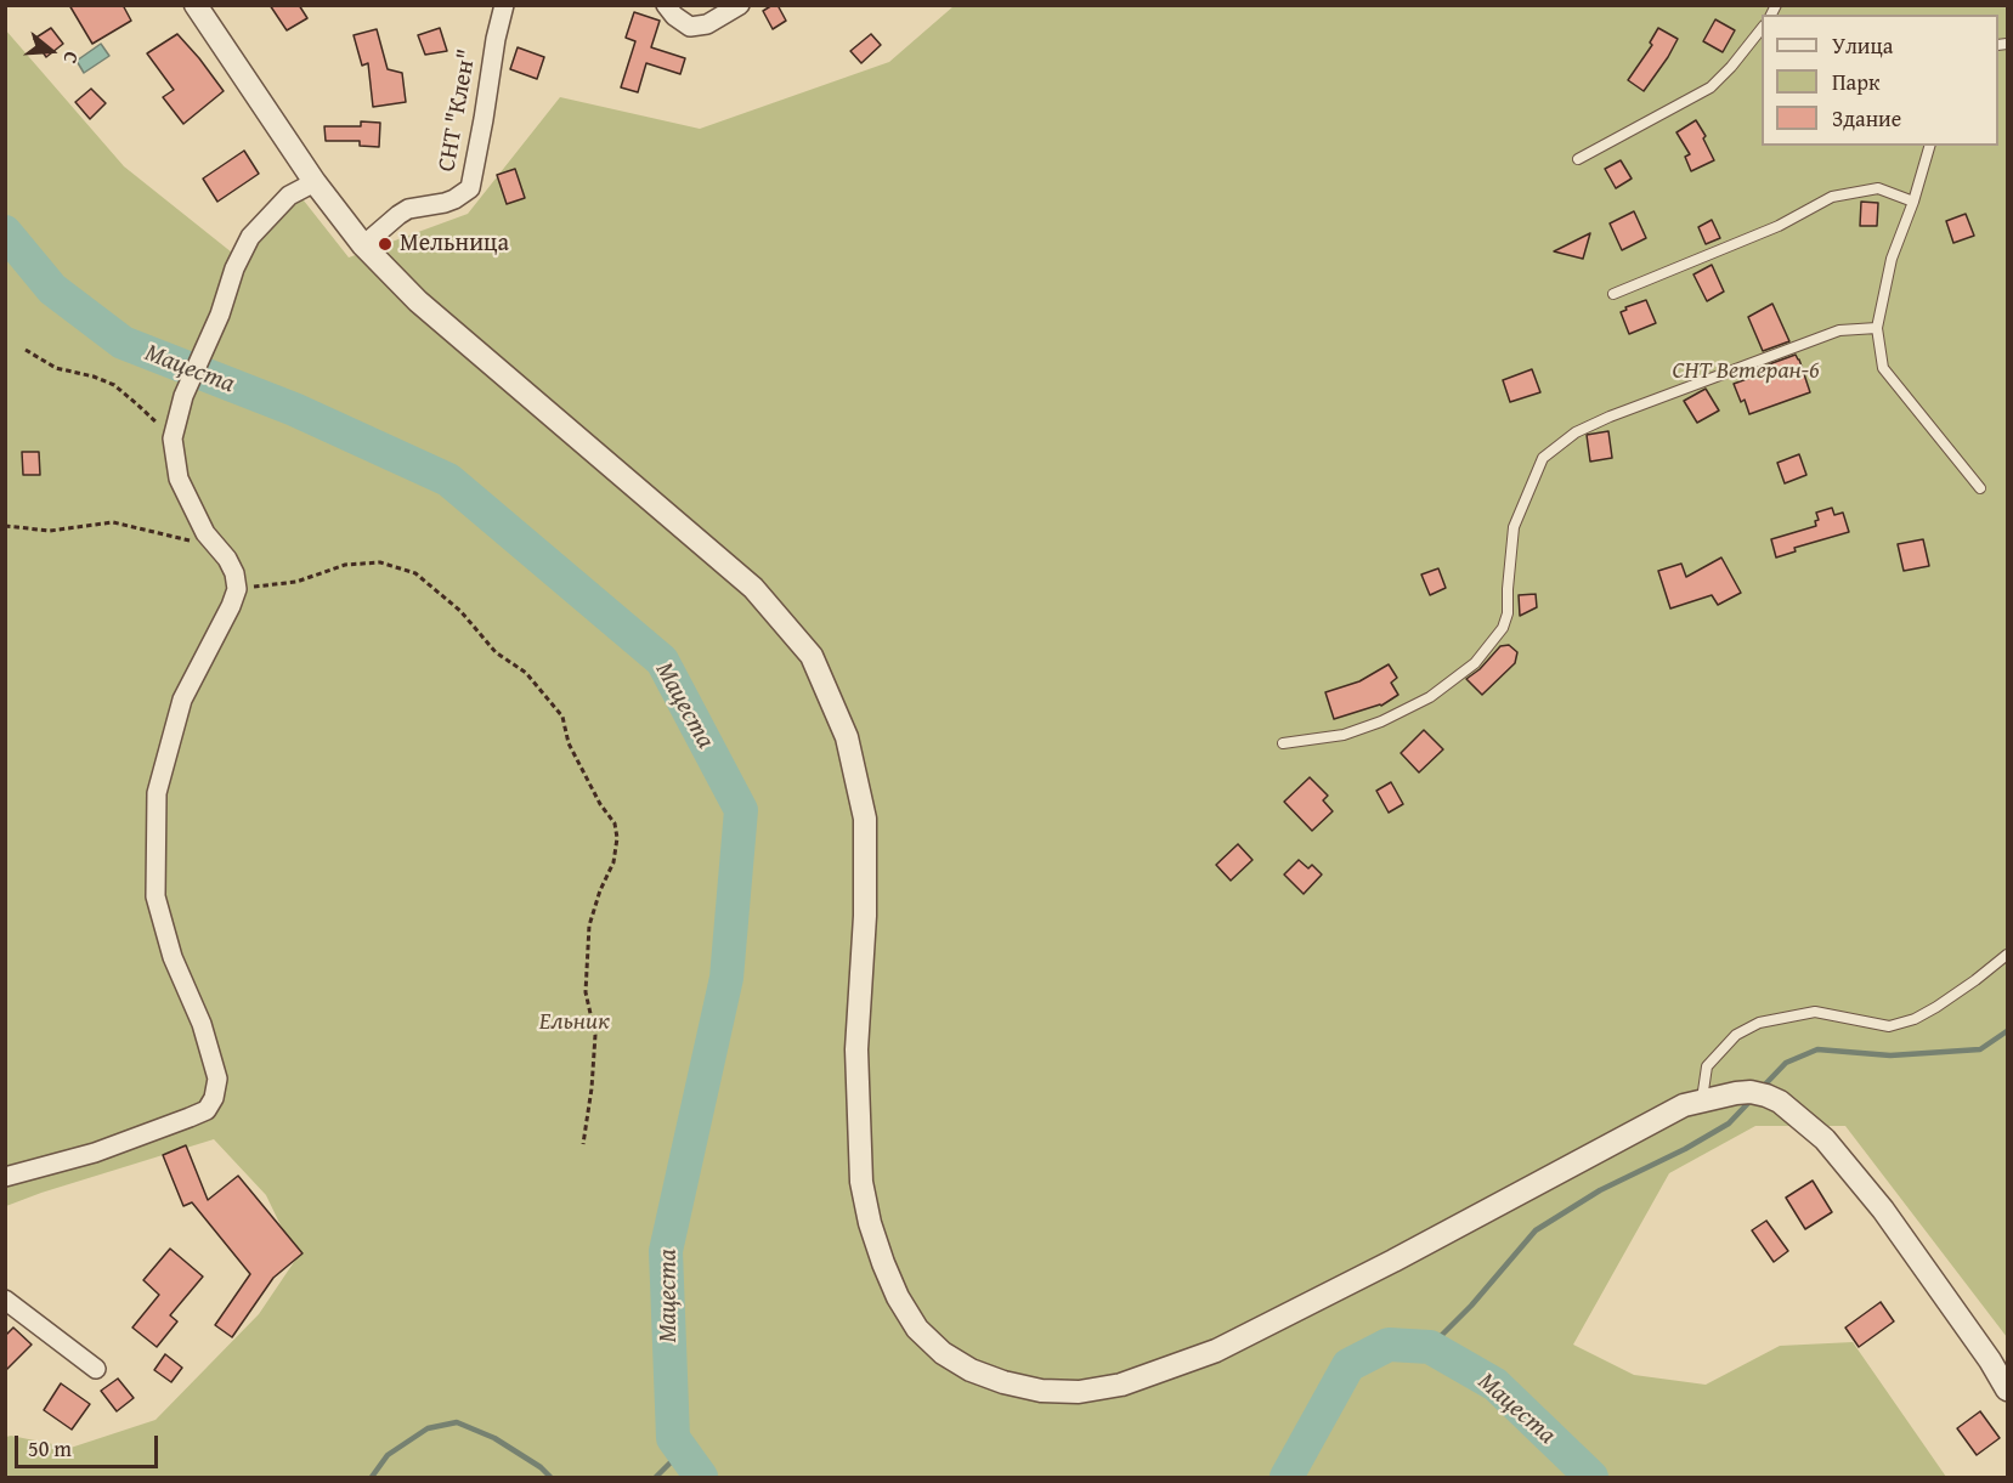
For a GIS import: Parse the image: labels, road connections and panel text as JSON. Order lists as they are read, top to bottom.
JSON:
{
  "streets": {
    "street": ["СНТ \"Клен\""]
  },
  "water": ["Мацеста"],
  "parks": ["СНТ Ветеран-6", "Ельник"],
  "places": ["Мельница"],
  "legend": ["Улица", "Парк", "Здание"],
  "scale_bar": "50 m",
  "north": "right"
}
